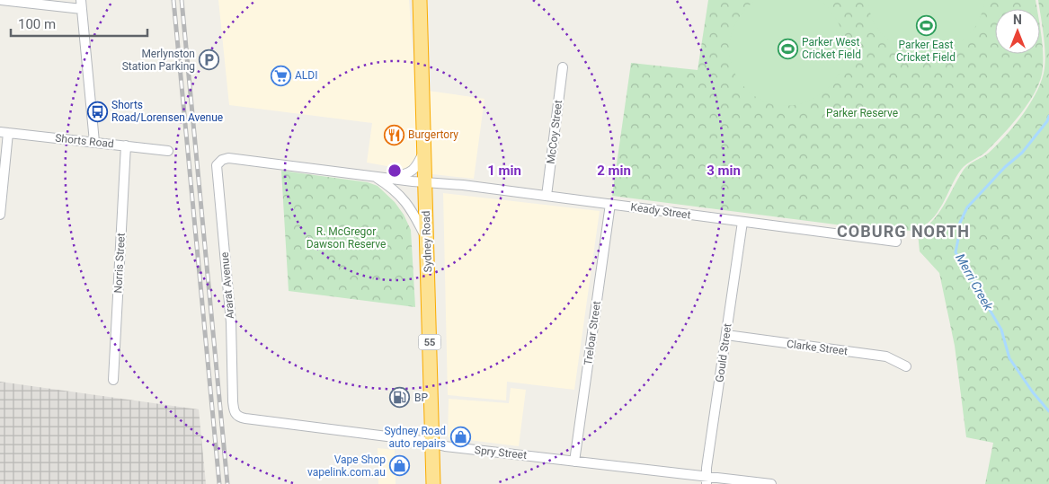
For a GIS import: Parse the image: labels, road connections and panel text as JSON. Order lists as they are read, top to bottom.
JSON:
{
  "streets": {
    "highway": ["Sydney Road", "55"],
    "street": [
      "McCoy Street",
      "Shorts Road",
      "Keady Street",
      "Norris Street",
      "Ararat Avenue",
      "Treloar Street",
      "Clarke Street",
      "Gould Street",
      "Spry Street"
    ]
  },
  "crossings": [
    ["McCoy Street", "Keady Street"],
    ["Shorts Road", "Norris Street"],
    ["Keady Street", "Sydney Road"],
    ["Keady Street", "Treloar Street"],
    ["Keady Street", "Gould Street"],
    ["Sydney Road", "Spry Street"],
    ["Ararat Avenue", "Spry Street"],
    ["Treloar Street", "Spry Street"],
    ["Clarke Street", "Gould Street"],
    ["Gould Street", "Spry Street"]
  ],
  "districts": ["COBURG NORTH"],
  "water": ["Merri Creek"],
  "parks": ["Parker Reserve", "R. McGregor Dawson Reserve"],
  "places": {
    "sports": ["Parker East Cricket Field", "Parker West Cricket Field"],
    "parking": ["Merlynston Station Parking"],
    "supermarket": ["ALDI"],
    "bus stop": ["Shorts Road/Lorensen Avenue"],
    "restaurant": ["Burgertory"],
    "fuel station": ["BP"],
    "shop": ["Sydney Road auto repairs", "Vape Shop vapelink.com.au"]
  },
  "scale_bar": "100 m",
  "north": "top",
  "rings": ["1 min", "2 min", "3 min"]
}
